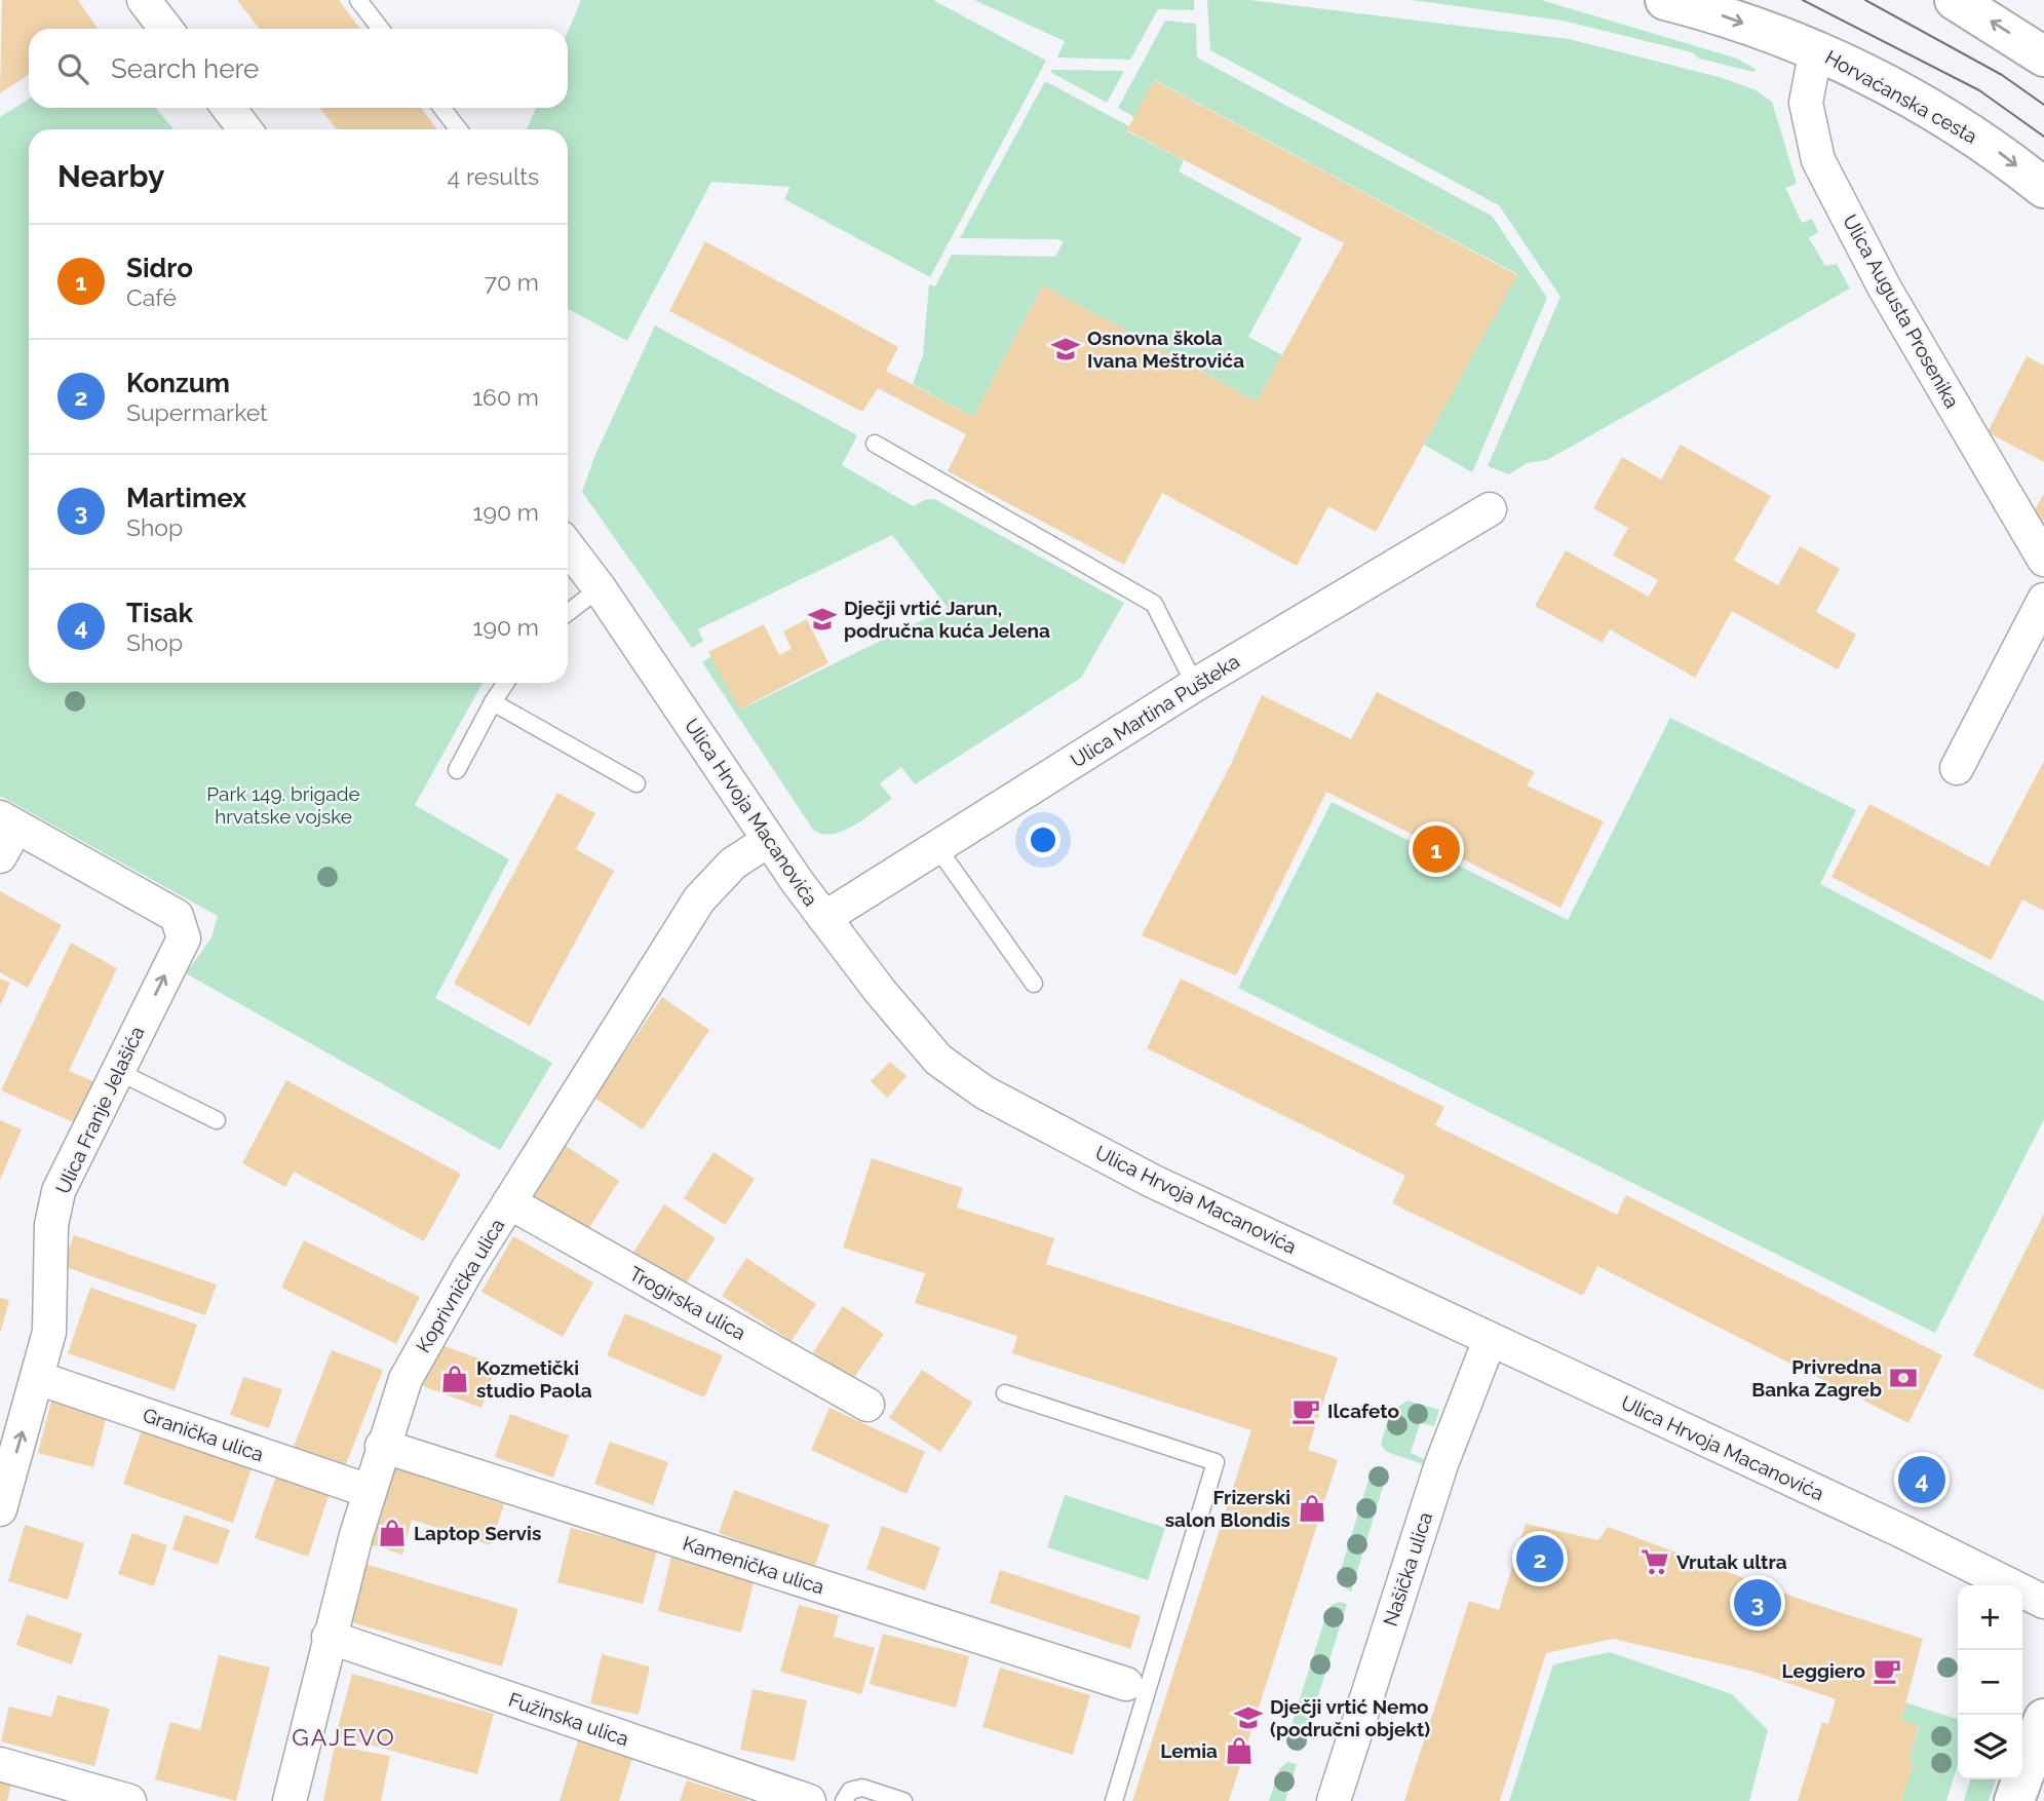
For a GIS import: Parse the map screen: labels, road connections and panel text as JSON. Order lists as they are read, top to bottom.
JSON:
{
  "streets": {
    "street": [
      "Horvaćanska cesta",
      "Ulica Augusta Prosenika",
      "Ulica Martina Pušteka",
      "Ulica Hrvoja Macanovića",
      "Ulica Franje Jelašića",
      "Koprivnička ulica",
      "Trogirska ulica",
      "Granička ulica",
      "Kamenička ulica",
      "Našička ulica",
      "Fužinska ulica"
    ]
  },
  "crossings": [
    ["Horvaćanska cesta", "Ulica Augusta Prosenika"],
    ["Ulica Martina Pušteka", "Ulica Hrvoja Macanovića"],
    ["Ulica Hrvoja Macanovića", "Koprivnička ulica"],
    ["Ulica Hrvoja Macanovića", "Našička ulica"],
    ["Ulica Franje Jelašića", "Granička ulica"],
    ["Koprivnička ulica", "Trogirska ulica"],
    ["Koprivnička ulica", "Granička ulica"],
    ["Koprivnička ulica", "Kamenička ulica"],
    ["Koprivnička ulica", "Fužinska ulica"]
  ],
  "one_way": ["Horvaćanska cesta"],
  "districts": ["GAJEVO"],
  "parks": ["Park 149. brigade hrvatske vojske"],
  "places": {
    "school or university": ["Osnovna škola Ivana Meštrovića", "Dječji vrtić Jarun, područna kuća Jelena", "Dječji vrtić Nemo (područni objekt)"],
    "bank": ["Privredna Banka Zagreb"],
    "shop": [
      "Kozmetički studio Paola",
      "Frizerski salon Blondis",
      "Laptop Servis",
      "Lemia"
    ],
    "cafe": ["Ilcafeto", "Leggiero"],
    "supermarket": ["Vrutak ultra"]
  },
  "page": {
    "search": "Search here",
    "heading": ["Nearby", "4 results"],
    "list": [
      {
        "mark": "1",
        "name": "Sidro",
        "note": "Café",
        "value": "70 m"
      },
      {
        "mark": "2",
        "name": "Konzum",
        "note": "Supermarket",
        "value": "160 m"
      },
      {
        "mark": "3",
        "name": "Martimex",
        "note": "Shop",
        "value": "190 m"
      },
      {
        "mark": "4",
        "name": "Tisak",
        "note": "Shop",
        "value": "190 m"
      }
    ],
    "pins": [
      "1",
      "4",
      "2",
      "3"
    ],
    "map_buttons": ["+", "−"]
  }
}
